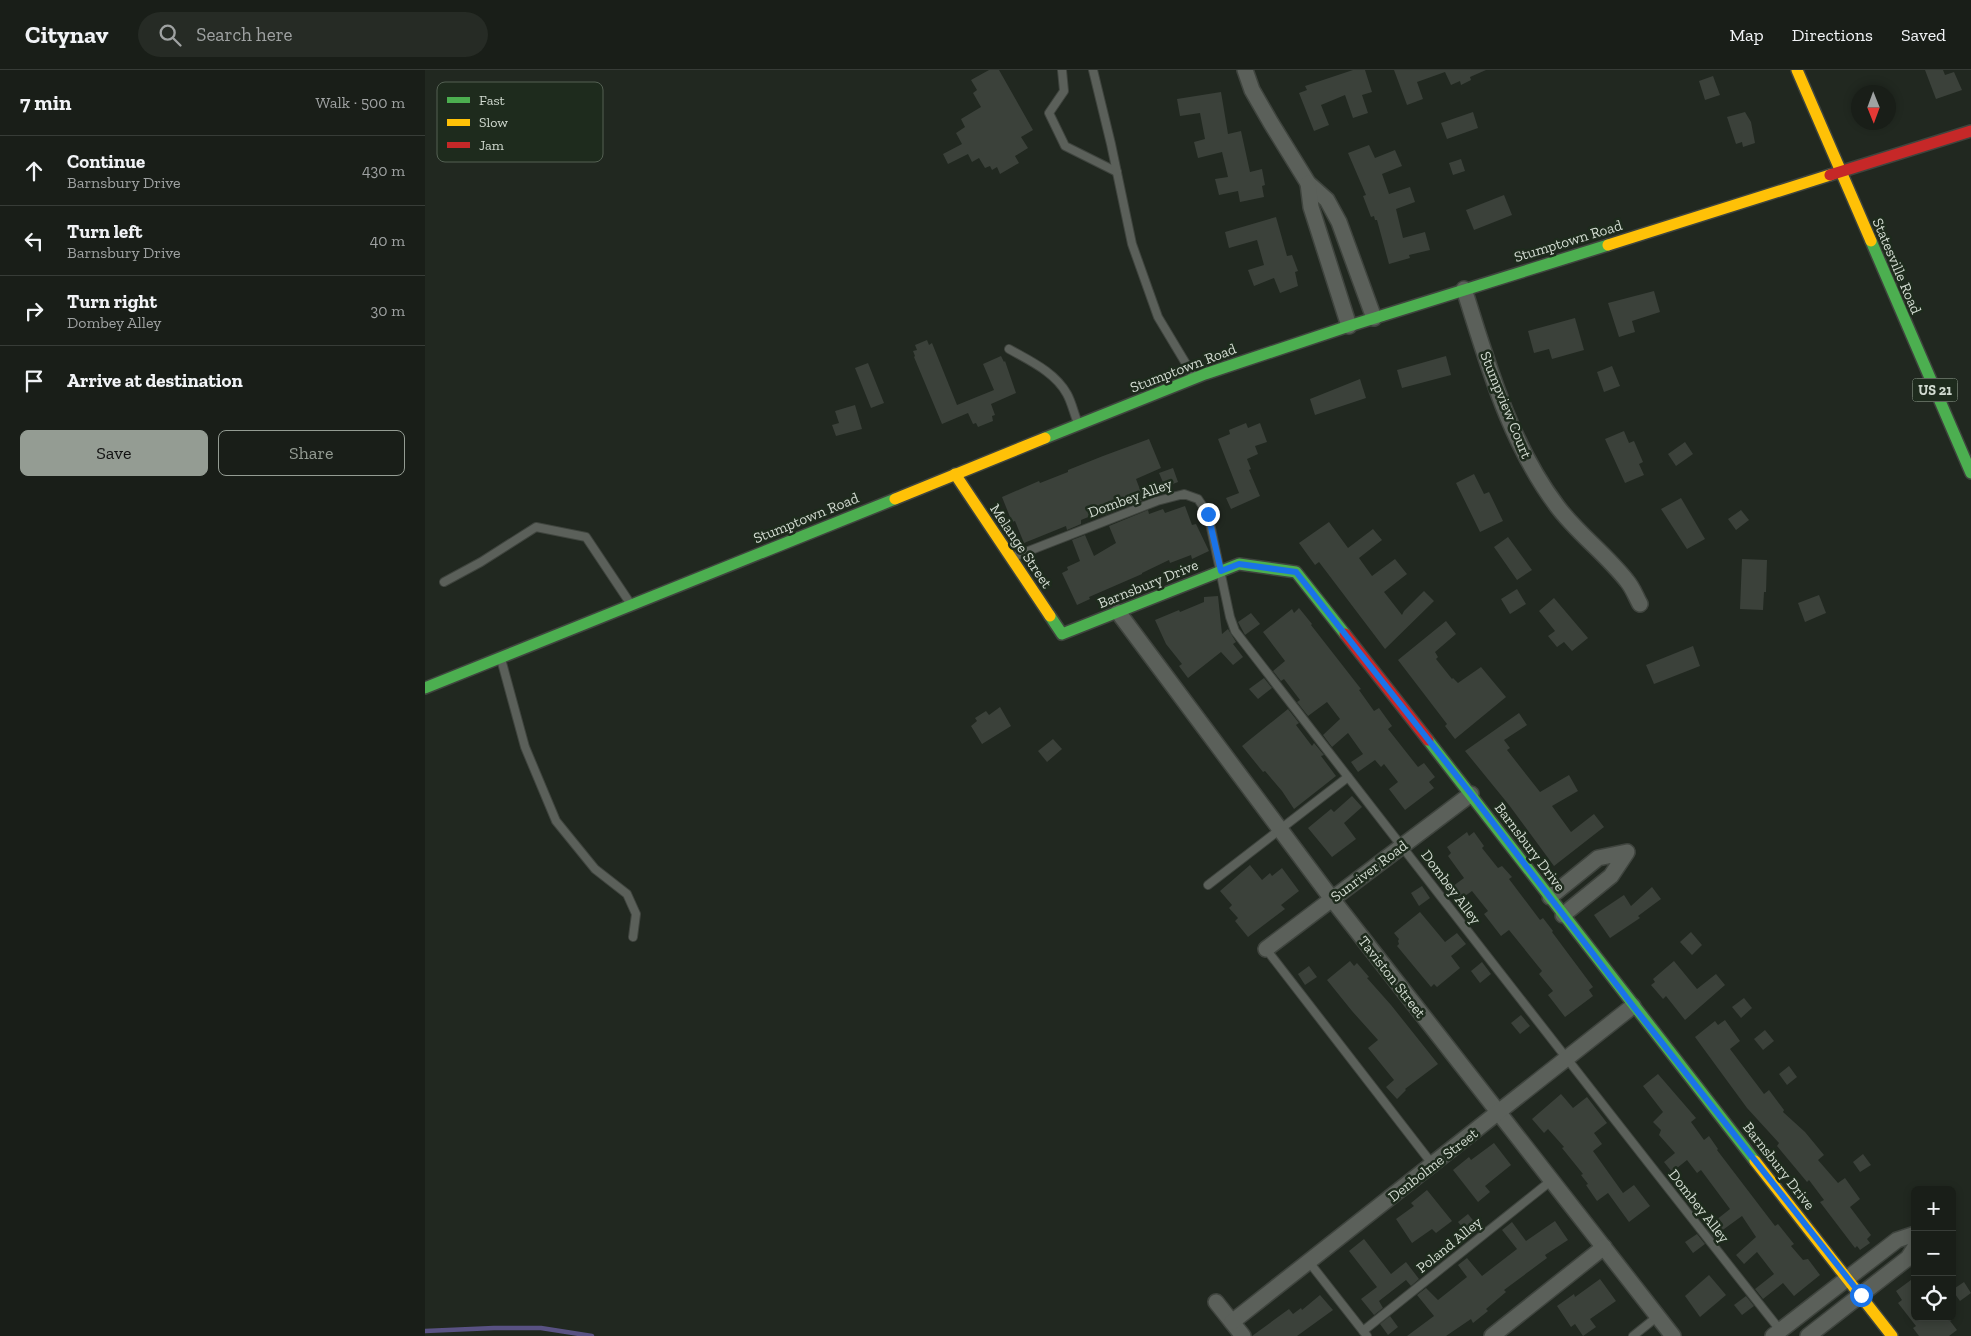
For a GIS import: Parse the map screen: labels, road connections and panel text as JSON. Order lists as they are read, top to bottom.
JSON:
{
  "streets": {
    "street": [
      "Stumptown Road",
      "Statesville Road",
      "US 21",
      "Stumpview Court",
      "Melange Street",
      "Barnsbury Drive",
      "Sunriver Road",
      "Taviston Street",
      "Denbolme Street"
    ],
    "lane": ["Dombey Alley", "Poland Alley"]
  },
  "crossings": [
    ["Stumptown Road", "Statesville Road"],
    ["Stumptown Road", "Stumpview Court"],
    ["Stumptown Road", "Melange Street"],
    ["Dombey Alley", "Melange Street"],
    ["Dombey Alley", "Barnsbury Drive"],
    ["Dombey Alley", "Sunriver Road"],
    ["Dombey Alley", "Denbolme Street"],
    ["Melange Street", "Barnsbury Drive"],
    ["Barnsbury Drive", "Sunriver Road"],
    ["Barnsbury Drive", "Taviston Street"],
    ["Barnsbury Drive", "Denbolme Street"],
    ["Sunriver Road", "Taviston Street"],
    ["Taviston Street", "Denbolme Street"],
    ["Taviston Street", "Poland Alley"]
  ],
  "legend": ["Fast", "Slow", "Jam"],
  "north": "bottom",
  "page": {
    "header": "Citynav",
    "search": "Search here",
    "nav": ["Map", "Directions", "Saved"],
    "heading": ["7 min", "Walk · 500 m"],
    "list": [
      ["Continue", "Barnsbury Drive", "430 m"],
      ["Turn left", "Barnsbury Drive", "40 m"],
      ["Turn right", "Dombey Alley", "30 m"],
      "Arrive at destination"
    ],
    "buttons": ["Save", "Share"],
    "map_buttons": ["+", "−"]
  }
}
